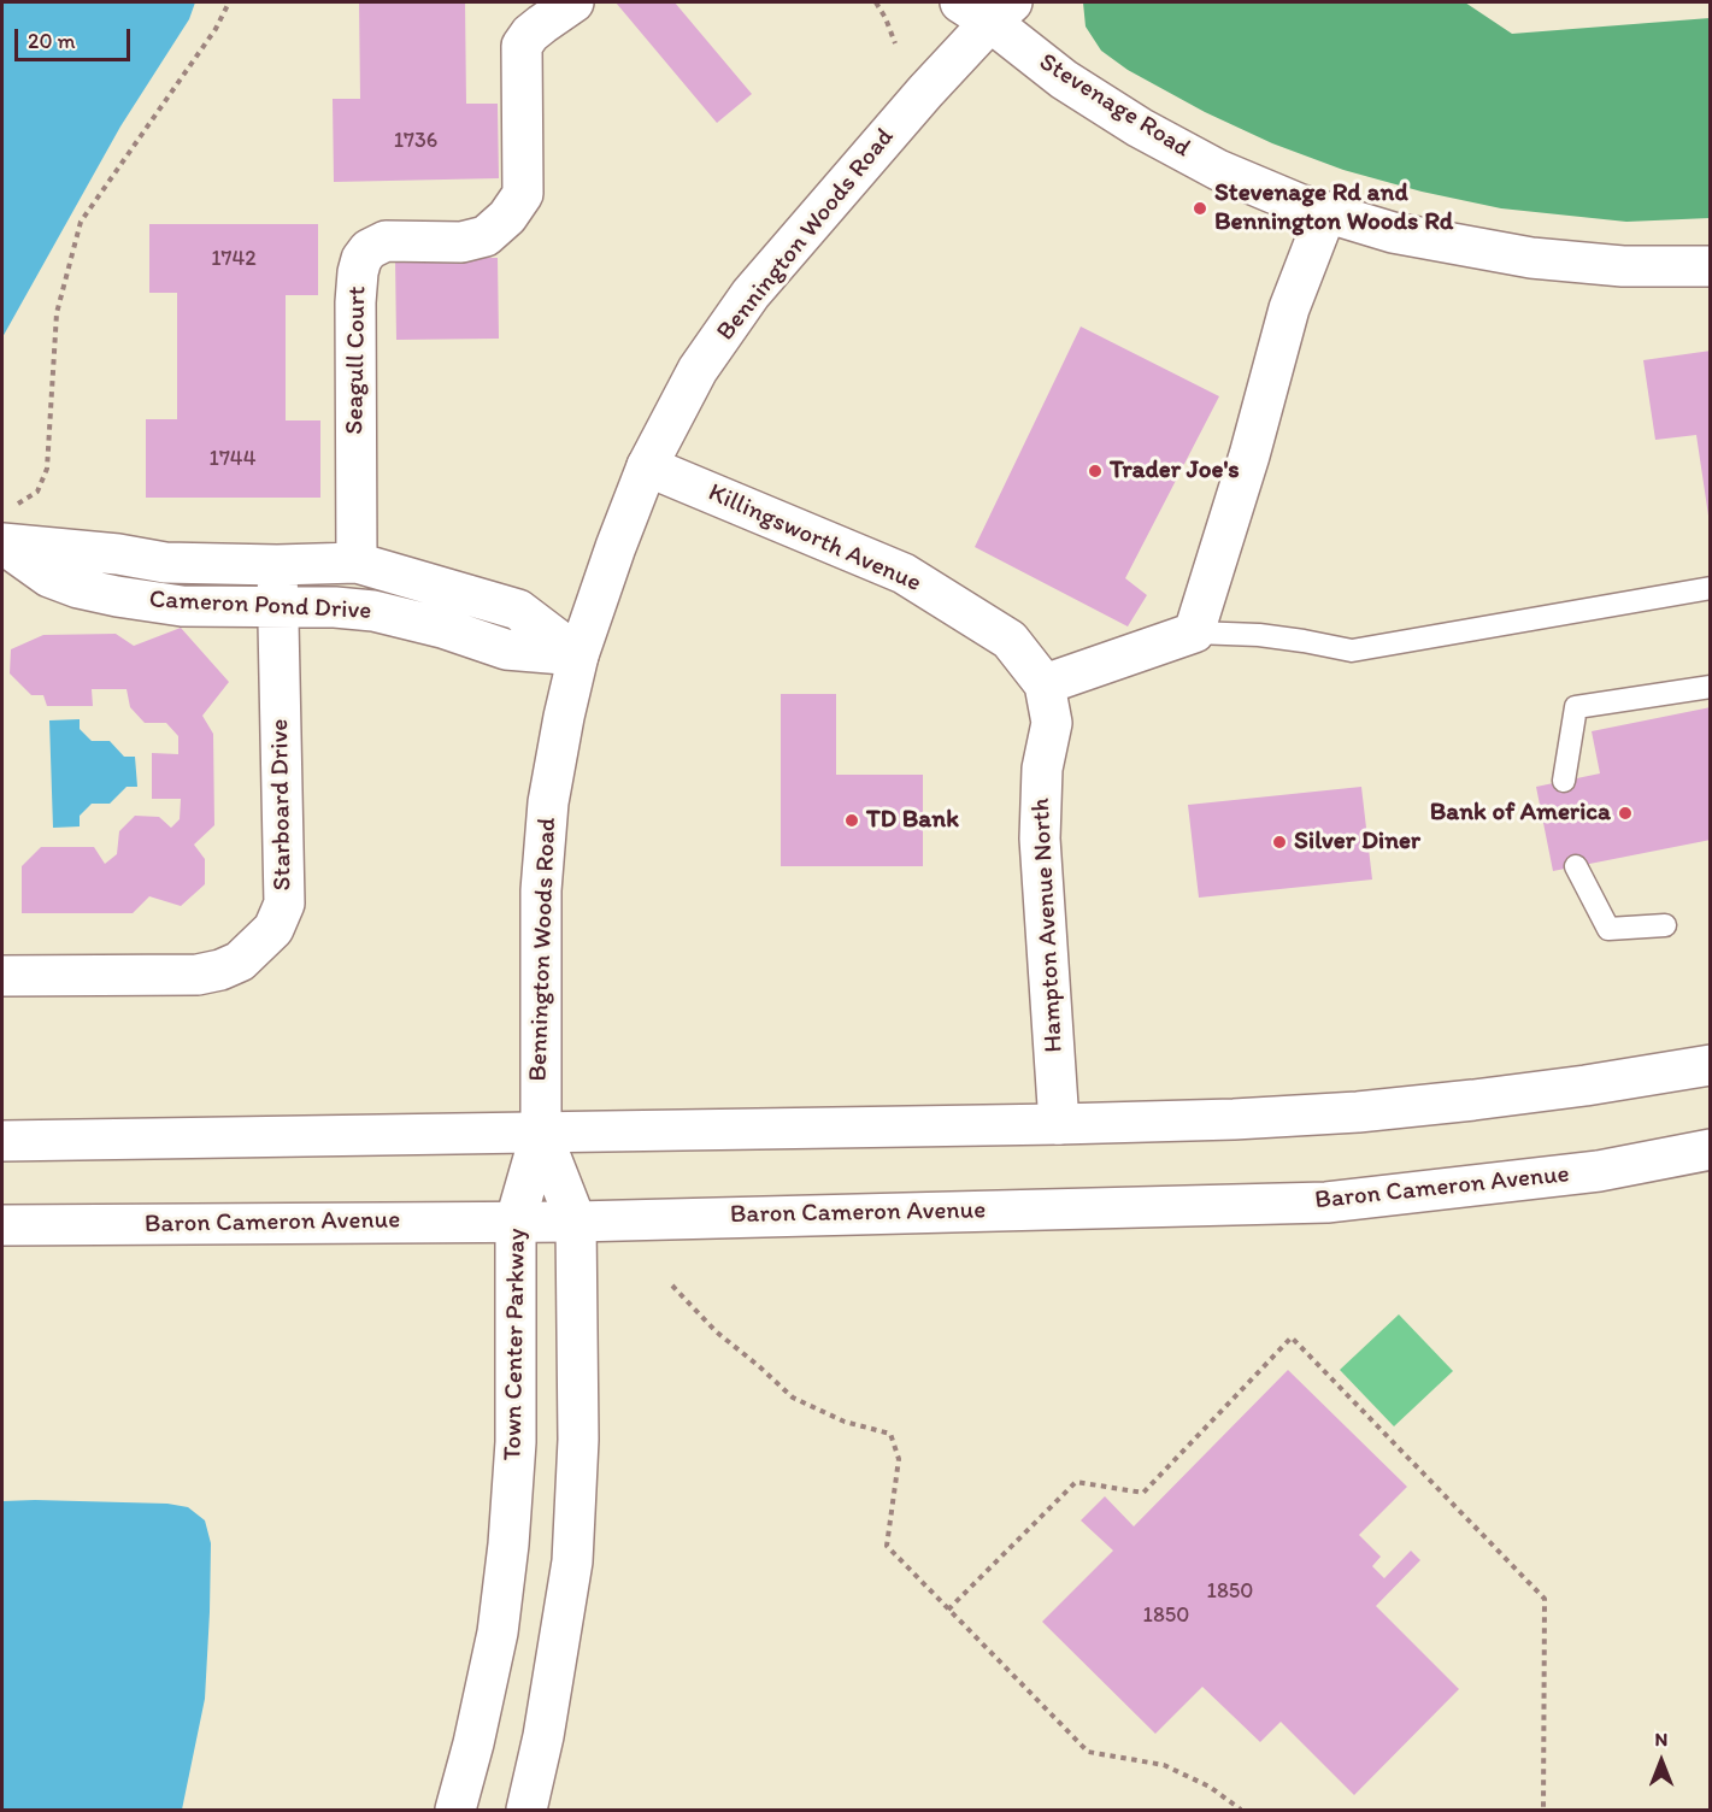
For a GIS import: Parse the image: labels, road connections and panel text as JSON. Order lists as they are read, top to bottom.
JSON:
{
  "streets": {
    "street": [
      "Stevenage Road",
      "Bennington Woods Road",
      "Seagull Court",
      "Killingsworth Avenue",
      "Cameron Pond Drive",
      "Starboard Drive",
      "Hampton Avenue North",
      "Baron Cameron Avenue",
      "Town Center Parkway"
    ]
  },
  "crossings": [
    ["Stevenage Road", "Bennington Woods Road"],
    ["Bennington Woods Road", "Killingsworth Avenue"],
    ["Bennington Woods Road", "Cameron Pond Drive"],
    ["Bennington Woods Road", "Town Center Parkway"],
    ["Seagull Court", "Cameron Pond Drive"],
    ["Killingsworth Avenue", "Hampton Avenue North"],
    ["Cameron Pond Drive", "Starboard Drive"],
    ["Baron Cameron Avenue", "Town Center Parkway"]
  ],
  "places": [
    "Stevenage Rd and Bennington Woods Rd",
    "Trader Joe's",
    "Bank of America",
    "TD Bank",
    "Silver Diner"
  ],
  "house_numbers": [
    "1736",
    "1742",
    "1744",
    "1850",
    "1850"
  ],
  "scale_bar": "20 m",
  "north": "top"
}
